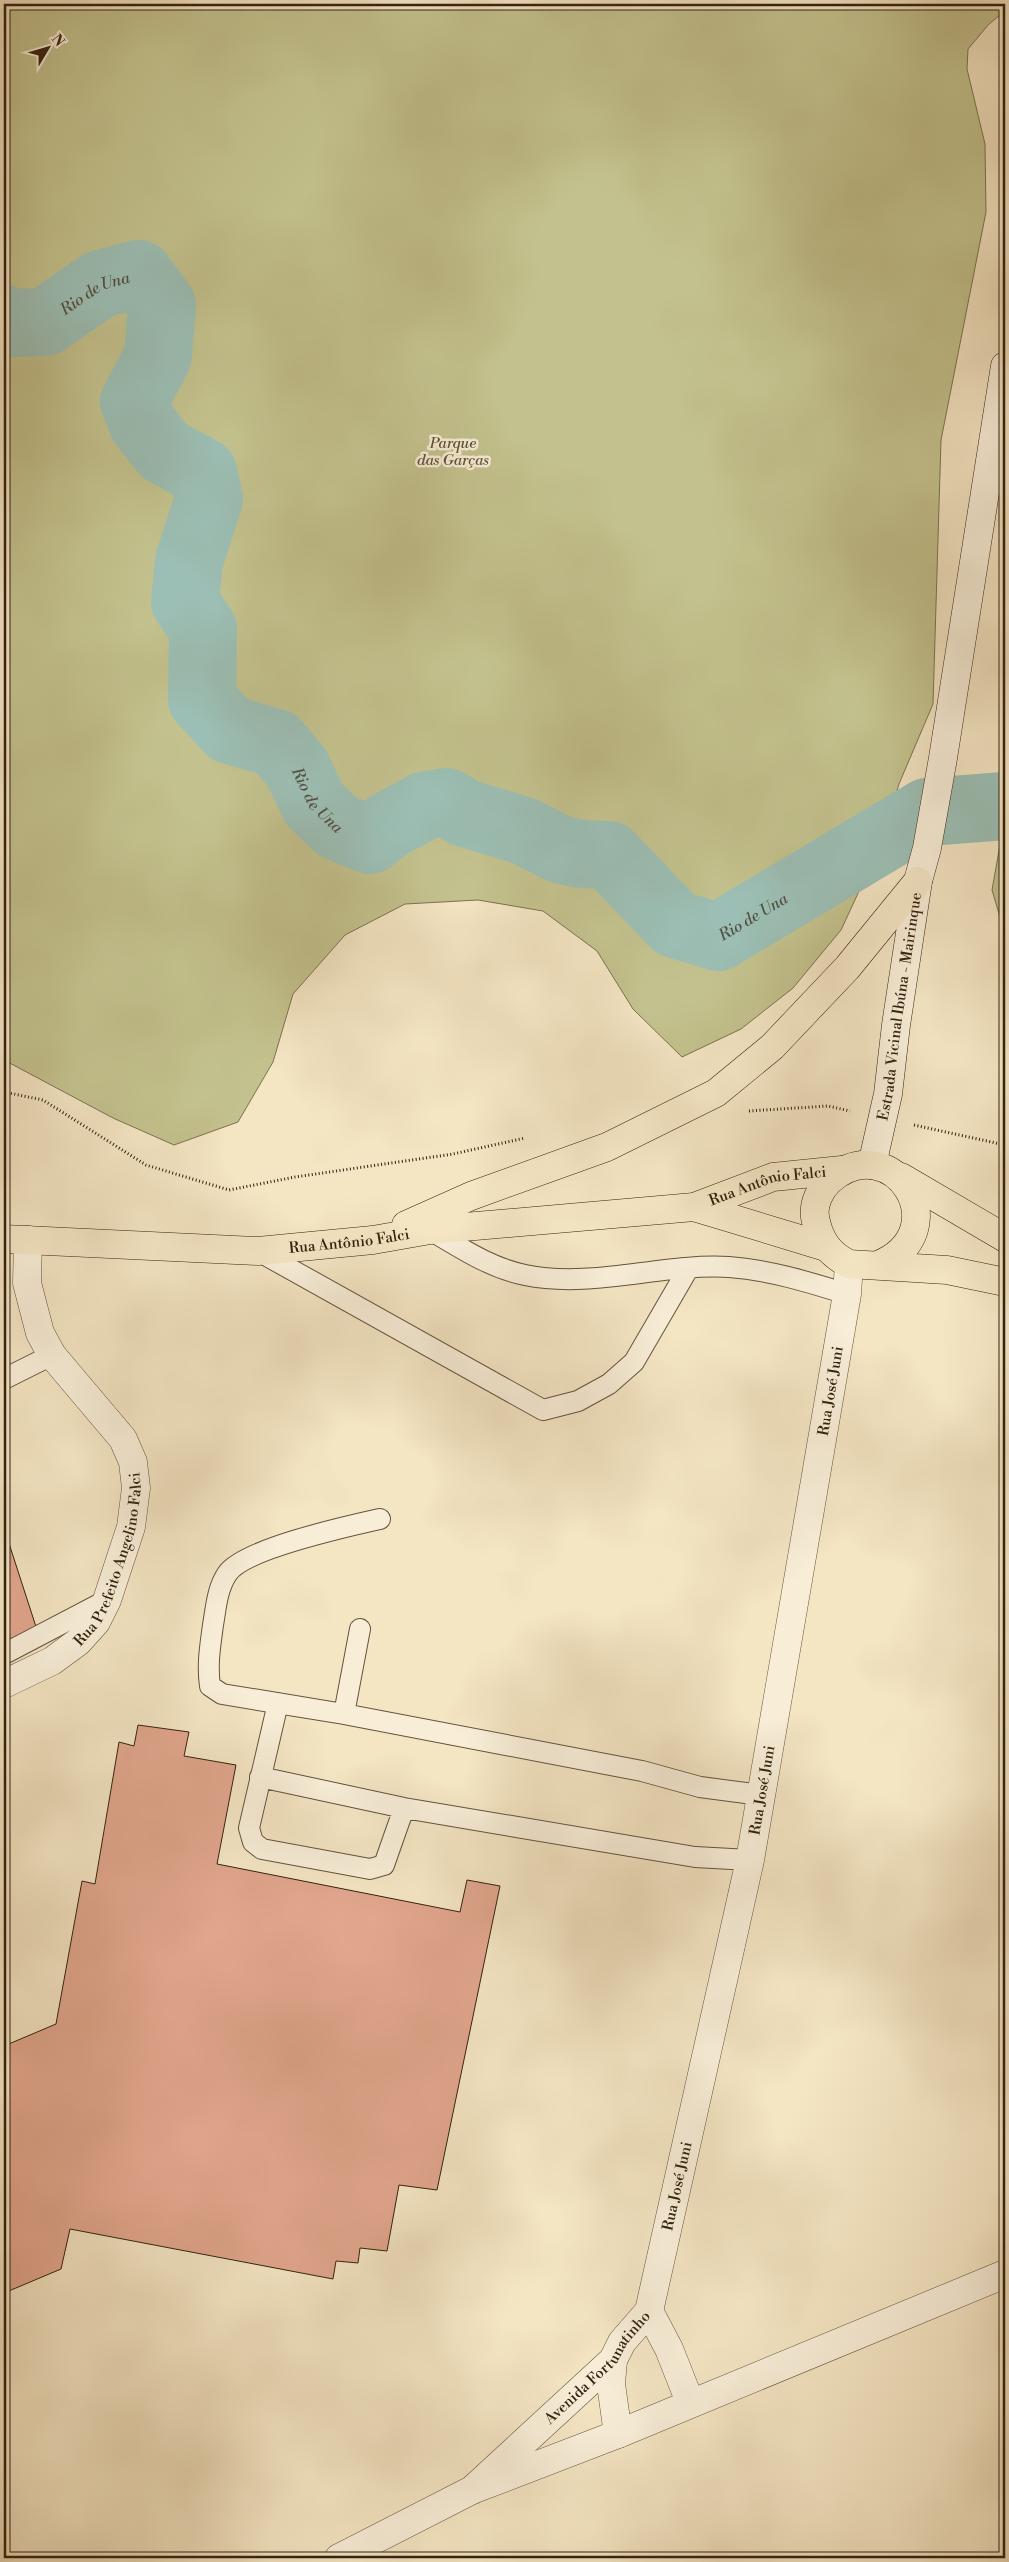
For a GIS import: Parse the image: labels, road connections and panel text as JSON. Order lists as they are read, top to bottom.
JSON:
{
  "streets": {
    "main road": ["Rua Antônio Falci"],
    "street": [
      "Estrada Vicinal Ibúna - Mairinque",
      "Rua José Juni",
      "Rua Prefeito Angelino Falci",
      "Avenida Fortunatinho"
    ]
  },
  "crossings": [
    ["Estrada Vicinal Ibúna - Mairinque", "Rua Antônio Falci"],
    ["Estrada Vicinal Ibúna - Mairinque", "Rua José Juni"],
    ["Rua Antônio Falci", "Rua José Juni"],
    ["Rua Antônio Falci", "Rua Prefeito Angelino Falci"],
    ["Rua José Juni", "Avenida Fortunatinho"]
  ],
  "water": ["Rio de Una"],
  "parks": ["Parque das Garças"],
  "north": "top right"
}
